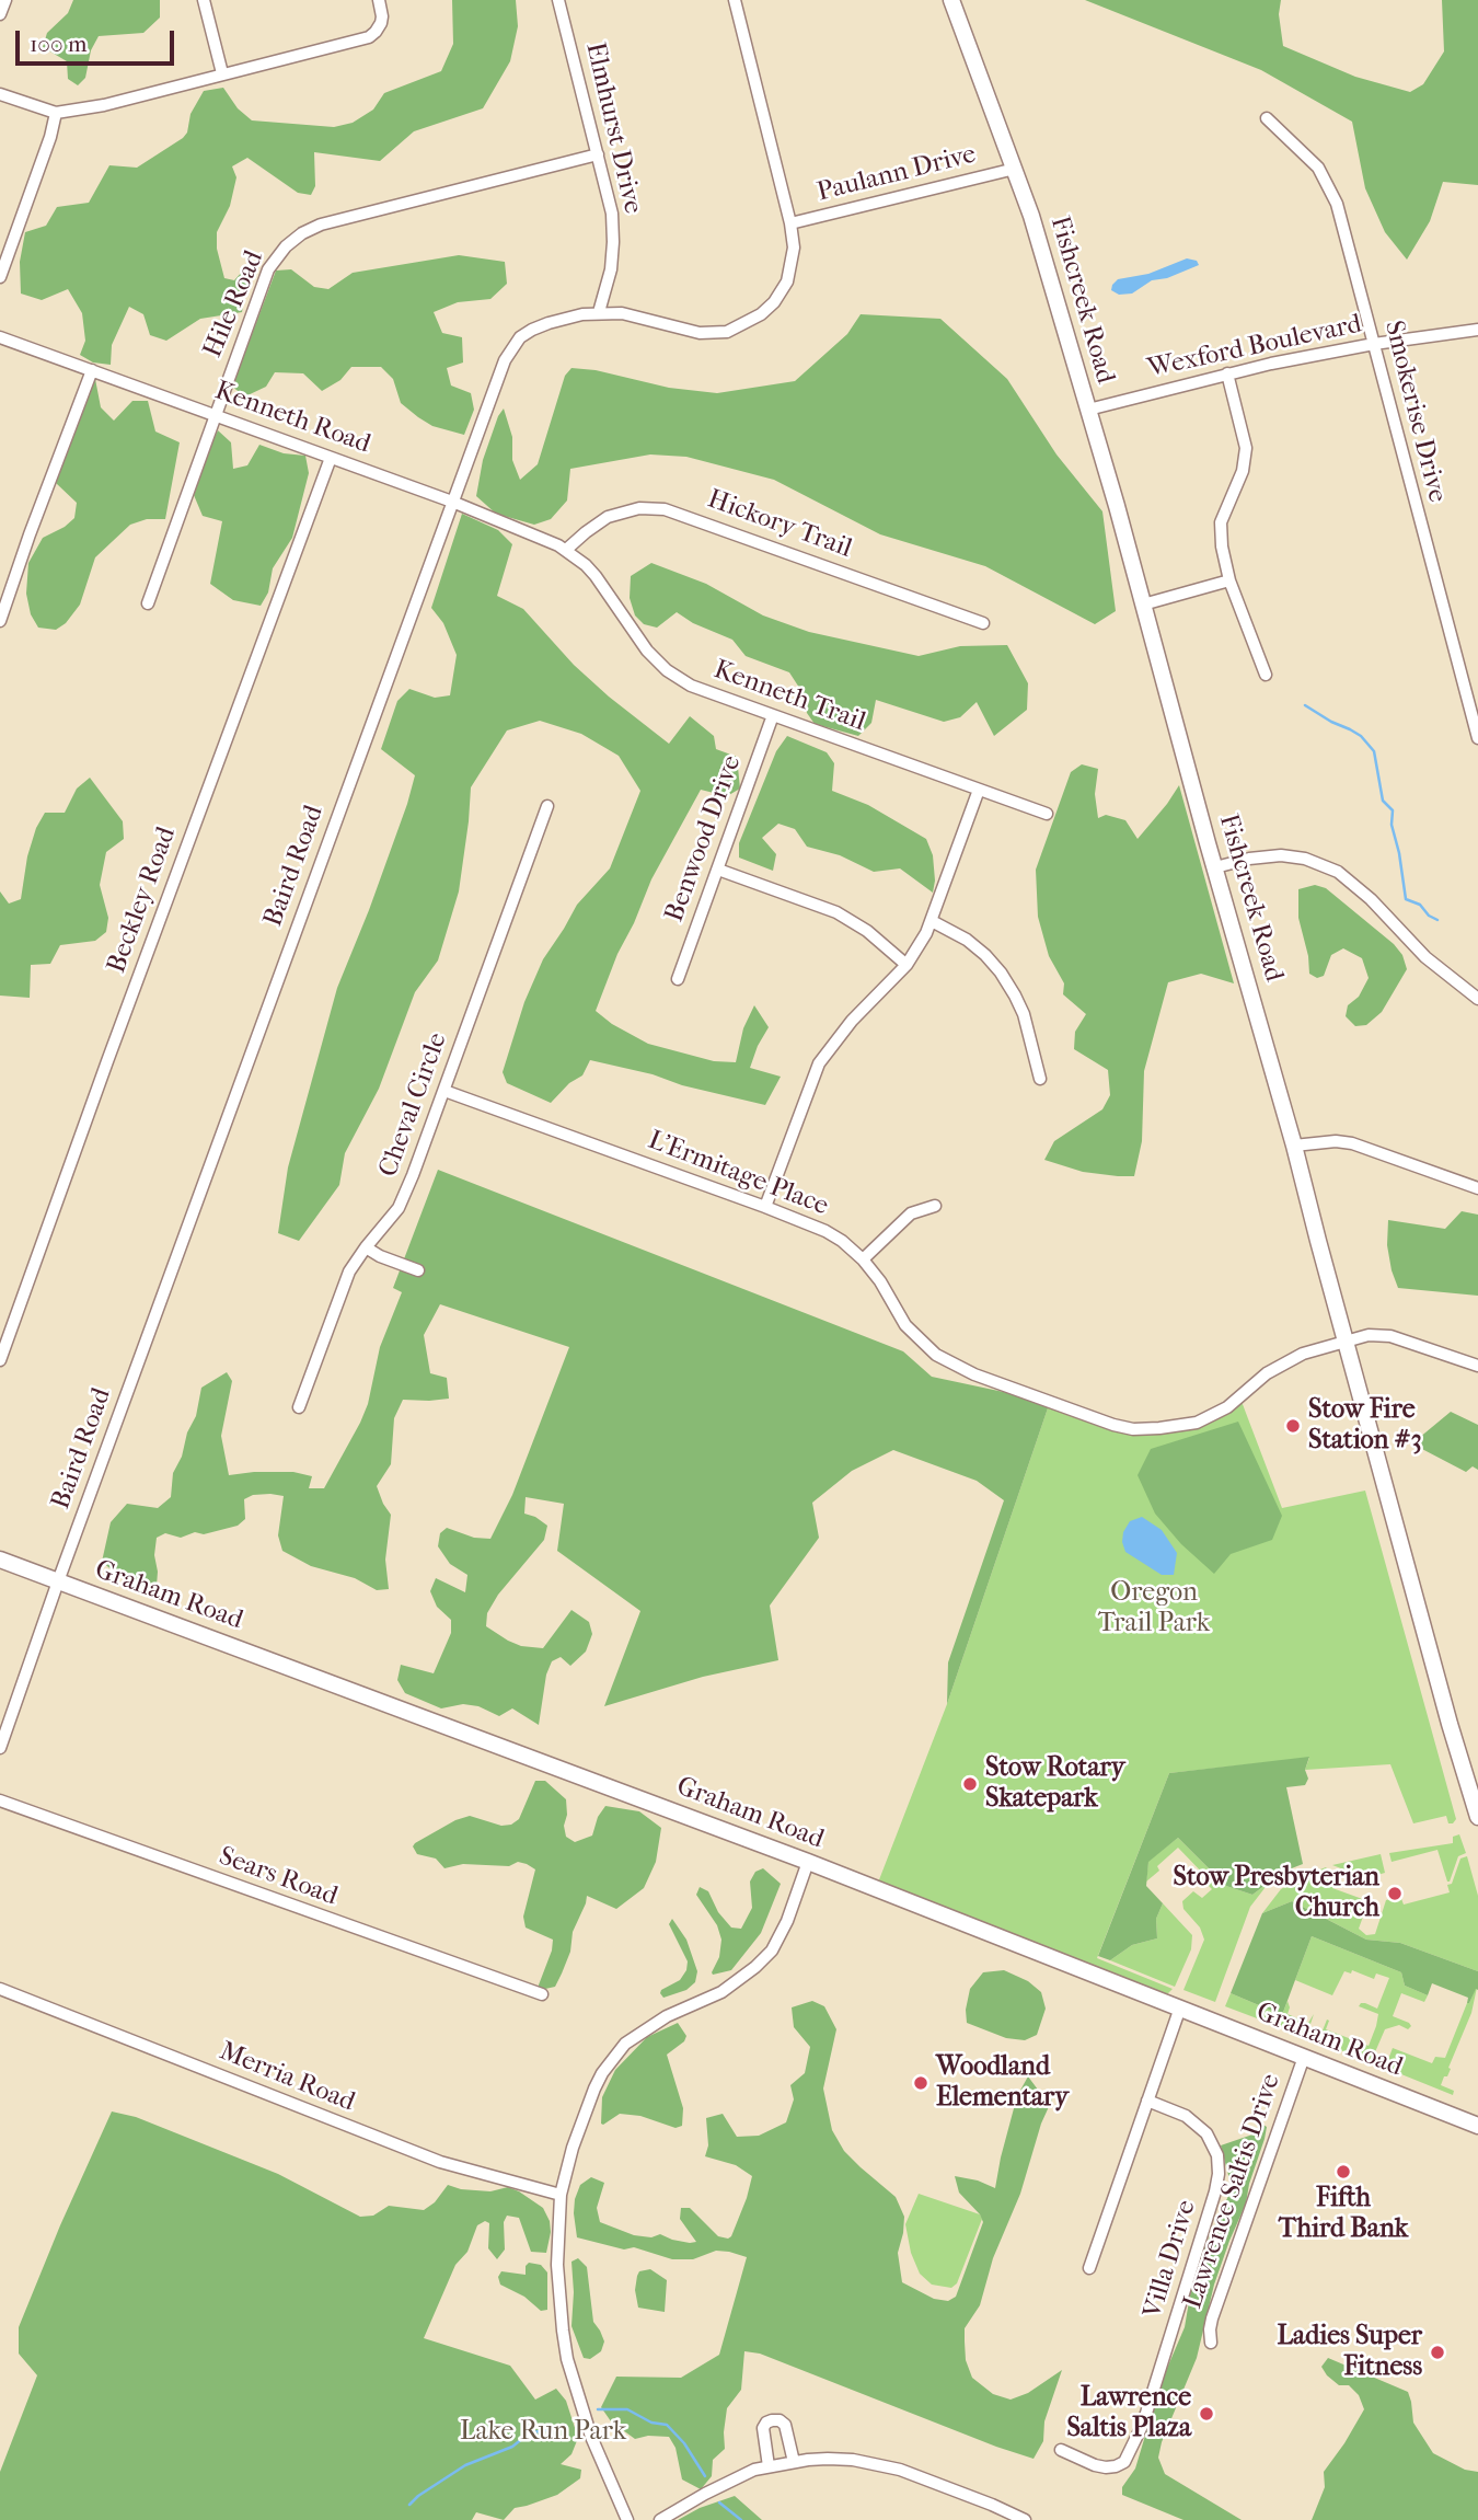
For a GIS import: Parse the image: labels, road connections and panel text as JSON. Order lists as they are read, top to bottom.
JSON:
{
  "streets": {
    "main road": ["Fishcreek Road", "Graham Road"],
    "street": [
      "Elmhurst Drive",
      "Paulann Drive",
      "Hile Road",
      "Wexford Boulevard",
      "Smokerise Drive",
      "Kenneth Road",
      "Hickory Trail",
      "Kenneth Trail",
      "Benwood Drive",
      "Baird Road",
      "Beckley Road",
      "Cheval Circle",
      "L'Ermitage Place",
      "Sears Road",
      "Merria Road",
      "Lawrence Saltis Drive",
      "Villa Drive"
    ]
  },
  "crossings": [
    ["Elmhurst Drive", "Hile Road"],
    ["Elmhurst Drive", "Baird Road"],
    ["Paulann Drive", "Fishcreek Road"],
    ["Paulann Drive", "Baird Road"],
    ["Fishcreek Road", "Wexford Boulevard"],
    ["Fishcreek Road", "L'Ermitage Place"],
    ["Hile Road", "Kenneth Road"],
    ["Wexford Boulevard", "Smokerise Drive"],
    ["Kenneth Road", "Hickory Trail"],
    ["Kenneth Road", "Kenneth Trail"],
    ["Kenneth Road", "Baird Road"],
    ["Kenneth Road", "Beckley Road"],
    ["Hickory Trail", "Kenneth Trail"],
    ["Kenneth Trail", "Benwood Drive"],
    ["Baird Road", "Graham Road"],
    ["Cheval Circle", "L'Ermitage Place"],
    ["Graham Road", "Lawrence Saltis Drive"]
  ],
  "parks": ["Oregon Trail Park", "Lake Run Park"],
  "places": [
    "Stow Fire Station #3",
    "Stow Rotary Skatepark",
    "Stow Presbyterian Church",
    "Woodland Elementary",
    "Fifth Third Bank",
    "Ladies Super Fitness",
    "Lawrence Saltis Plaza"
  ],
  "scale_bar": "100 m"
}
